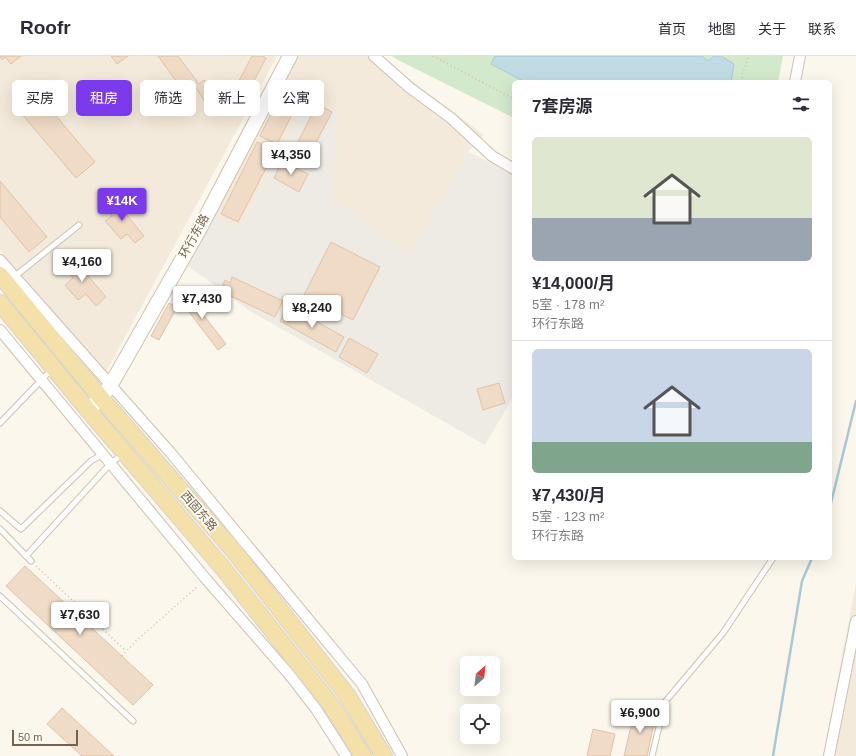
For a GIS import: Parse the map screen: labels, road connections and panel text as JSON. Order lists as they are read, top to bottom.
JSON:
{
  "streets": {
    "main road": ["西固东路"],
    "street": ["环行东路"]
  },
  "crossings": [
    ["环行东路", "西固东路"]
  ],
  "scale_bar": "50 m",
  "north": "top right",
  "page": {
    "header": "Roofr",
    "nav": [
      "首页",
      "地图",
      "关于",
      "联系"
    ],
    "chip": [
      "买房",
      "租房",
      "筛选",
      "新上",
      "公寓"
    ],
    "heading": "7套房源",
    "list": [
      {
        "name": "¥14,000/月",
        "note": "5室 · 178 m² · 环行东路"
      },
      {
        "name": "¥7,430/月",
        "note": "5室 · 123 m² · 环行东路"
      }
    ],
    "price": [
      "¥4,350",
      "¥14K",
      "¥4,160",
      "¥7,430",
      "¥8,240",
      "¥7,630",
      "¥6,900"
    ],
    "scale": "50 m"
  }
}
